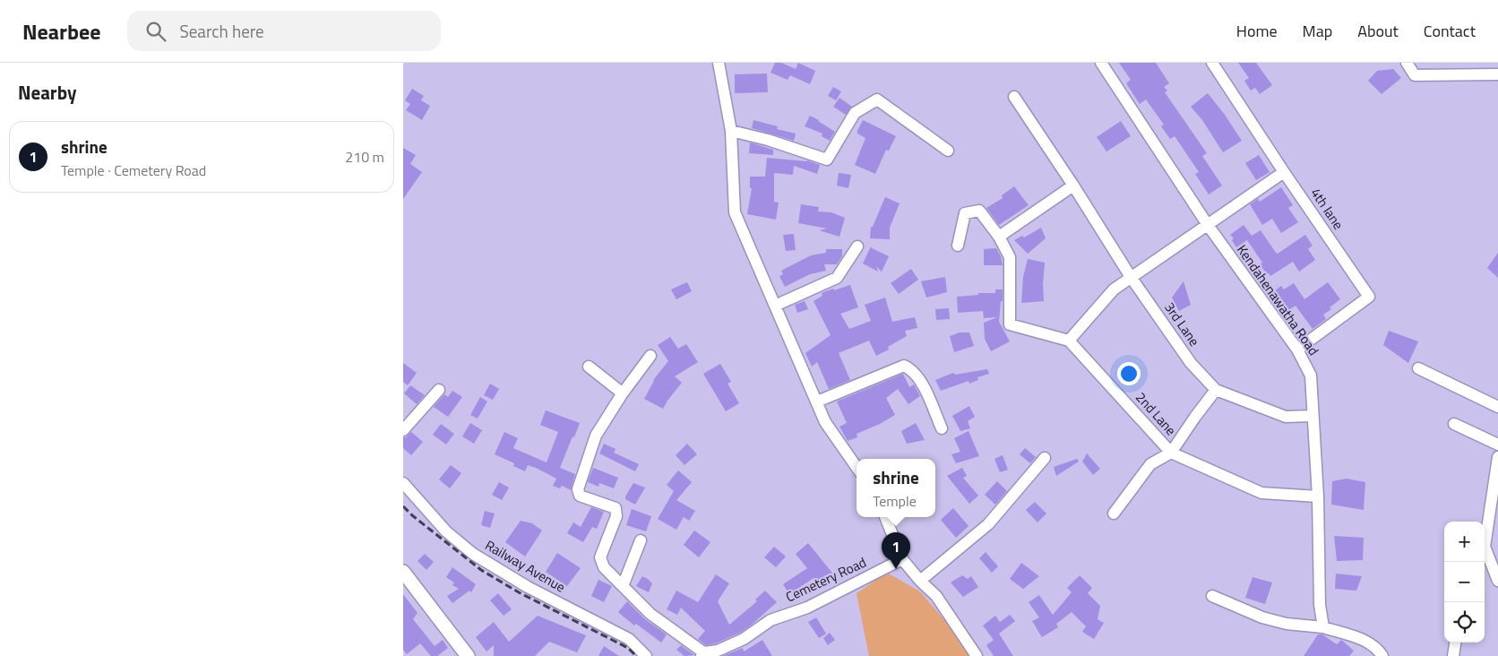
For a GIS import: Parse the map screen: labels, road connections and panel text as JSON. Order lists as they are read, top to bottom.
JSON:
{
  "streets": {
    "street": [
      "4th lane",
      "Kendahenawatha Road",
      "3rd Lane",
      "2nd Lane",
      "Railway Avenue",
      "Cemetery Road"
    ]
  },
  "crossings": [
    ["4th lane", "Kendahenawatha Road"],
    ["Kendahenawatha Road", "3rd Lane"],
    ["Kendahenawatha Road", "2nd Lane"]
  ],
  "page": {
    "header": "Nearbee",
    "search": "Search here",
    "nav": [
      "Home",
      "Map",
      "About",
      "Contact"
    ],
    "heading": "Nearby",
    "list": [
      {
        "mark": "1",
        "name": "shrine",
        "note": "Temple · Cemetery Road",
        "value": "210 m"
      }
    ],
    "popup": ["shrine", "Temple"],
    "map_buttons": ["+", "−"],
    "pins": "1"
  }
}
